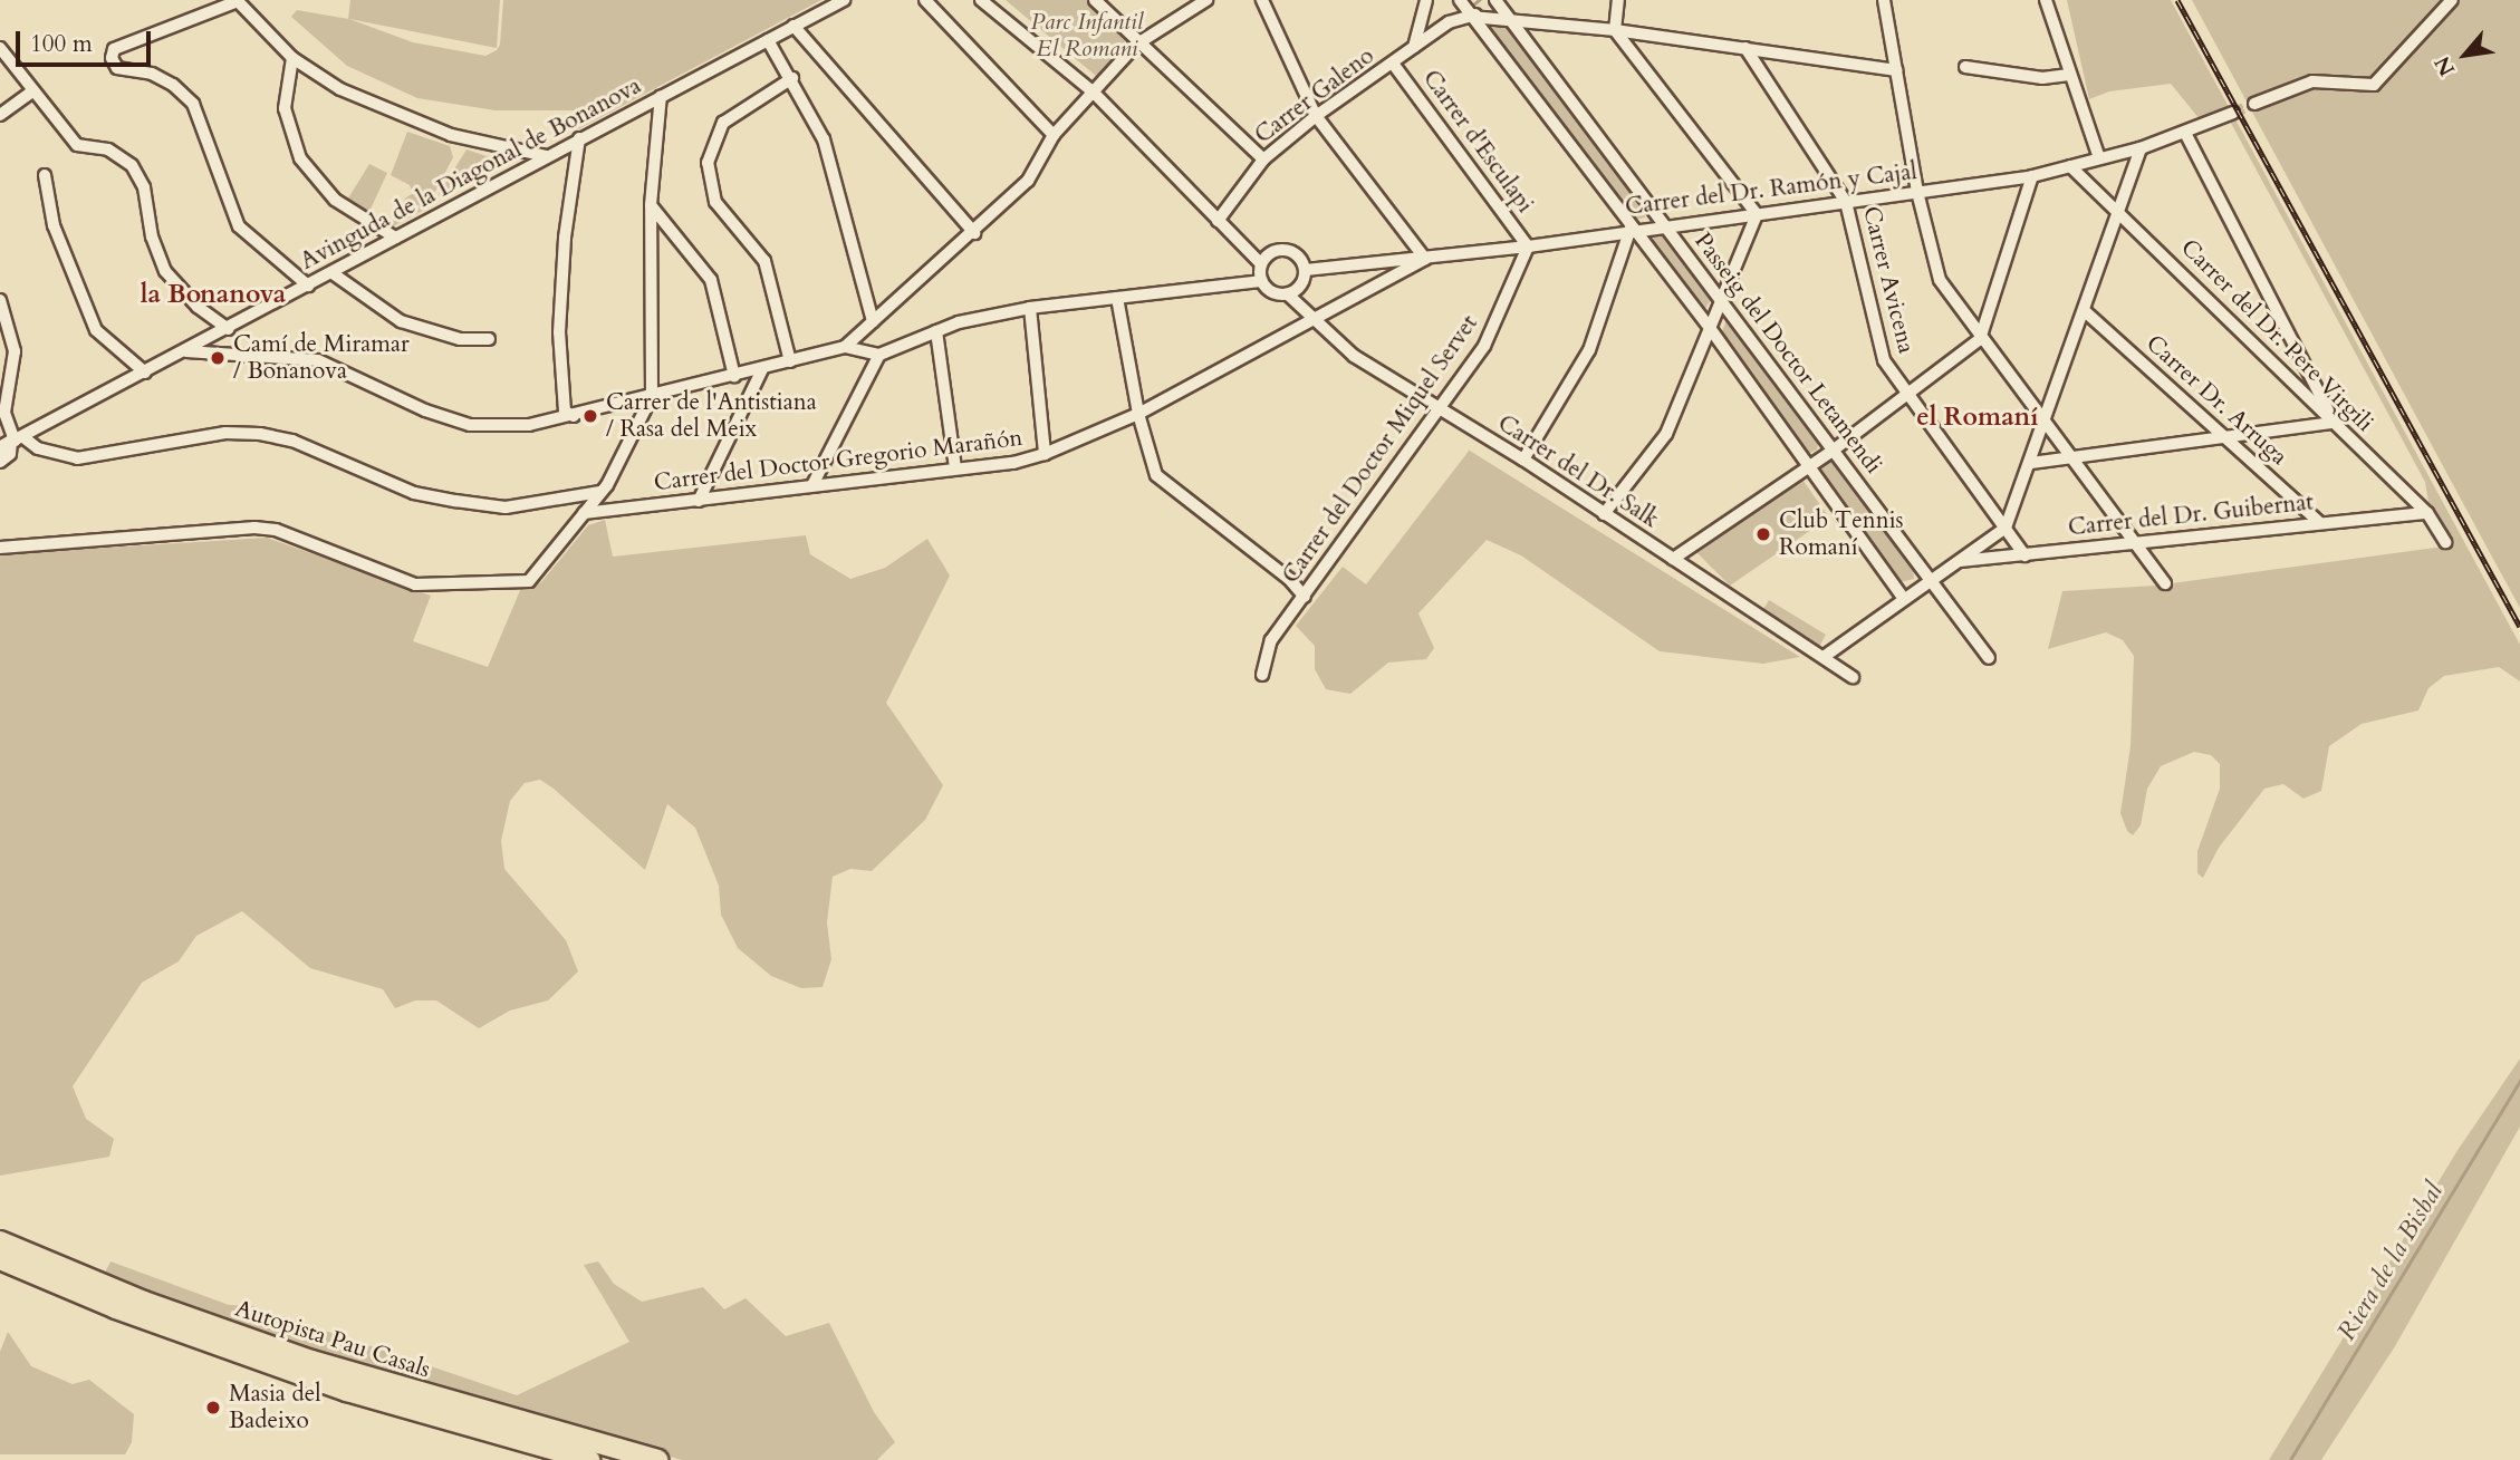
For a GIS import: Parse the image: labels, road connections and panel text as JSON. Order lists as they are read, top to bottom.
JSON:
{
  "streets": {
    "highway": ["Autopista Pau Casals"],
    "street": [
      "Carrer Galeno",
      "Carrer d'Esculapi",
      "Avinguda de la Diagonal de Bonanova",
      "Carrer del Dr. Ramón y Cajal",
      "Carrer Avicena",
      "Carrer del Dr. Pere Virgili",
      "Passeig del Doctor Letamendi",
      "Carrer Dr. Arruga",
      "Carrer del Doctor Miquel Servet",
      "Carrer del Doctor Gregorio Marañón",
      "Carrer del Dr. Salk",
      "Carrer del Dr. Guibernat"
    ]
  },
  "crossings": [
    ["Carrer Galeno", "Carrer d'Esculapi"],
    ["Carrer Galeno", "Passeig del Doctor Letamendi"],
    ["Carrer d'Esculapi", "Carrer del Dr. Ramón y Cajal"],
    ["Carrer d'Esculapi", "Carrer del Doctor Miquel Servet"],
    ["Carrer del Dr. Ramón y Cajal", "Carrer Avicena"],
    ["Carrer del Dr. Ramón y Cajal", "Carrer del Dr. Pere Virgili"],
    ["Carrer del Dr. Ramón y Cajal", "Passeig del Doctor Letamendi"],
    ["Carrer del Dr. Ramón y Cajal", "Carrer del Doctor Miquel Servet"],
    ["Carrer del Dr. Ramón y Cajal", "Carrer del Doctor Gregorio Marañón"],
    ["Carrer del Dr. Ramón y Cajal", "Carrer del Dr. Salk"],
    ["Carrer Avicena", "Carrer del Dr. Guibernat"],
    ["Carrer del Dr. Pere Virgili", "Carrer del Dr. Guibernat"],
    ["Carrer Dr. Arruga", "Carrer del Dr. Guibernat"],
    ["Carrer del Doctor Miquel Servet", "Carrer del Dr. Salk"],
    ["Carrer del Doctor Gregorio Marañón", "Carrer del Dr. Salk"]
  ],
  "districts": ["la Bonanova", "el Romaní"],
  "water": ["Riera de la Bisbal"],
  "parks": ["Parc Infantil El Romani"],
  "places": [
    "Camí de Miramar / Bonanova",
    "Carrer de l'Antistiana / Rasa del Meix",
    "Club Tennis Romaní",
    "Masia del Badeixo"
  ],
  "scale_bar": "100 m",
  "north": "bottom left"
}
